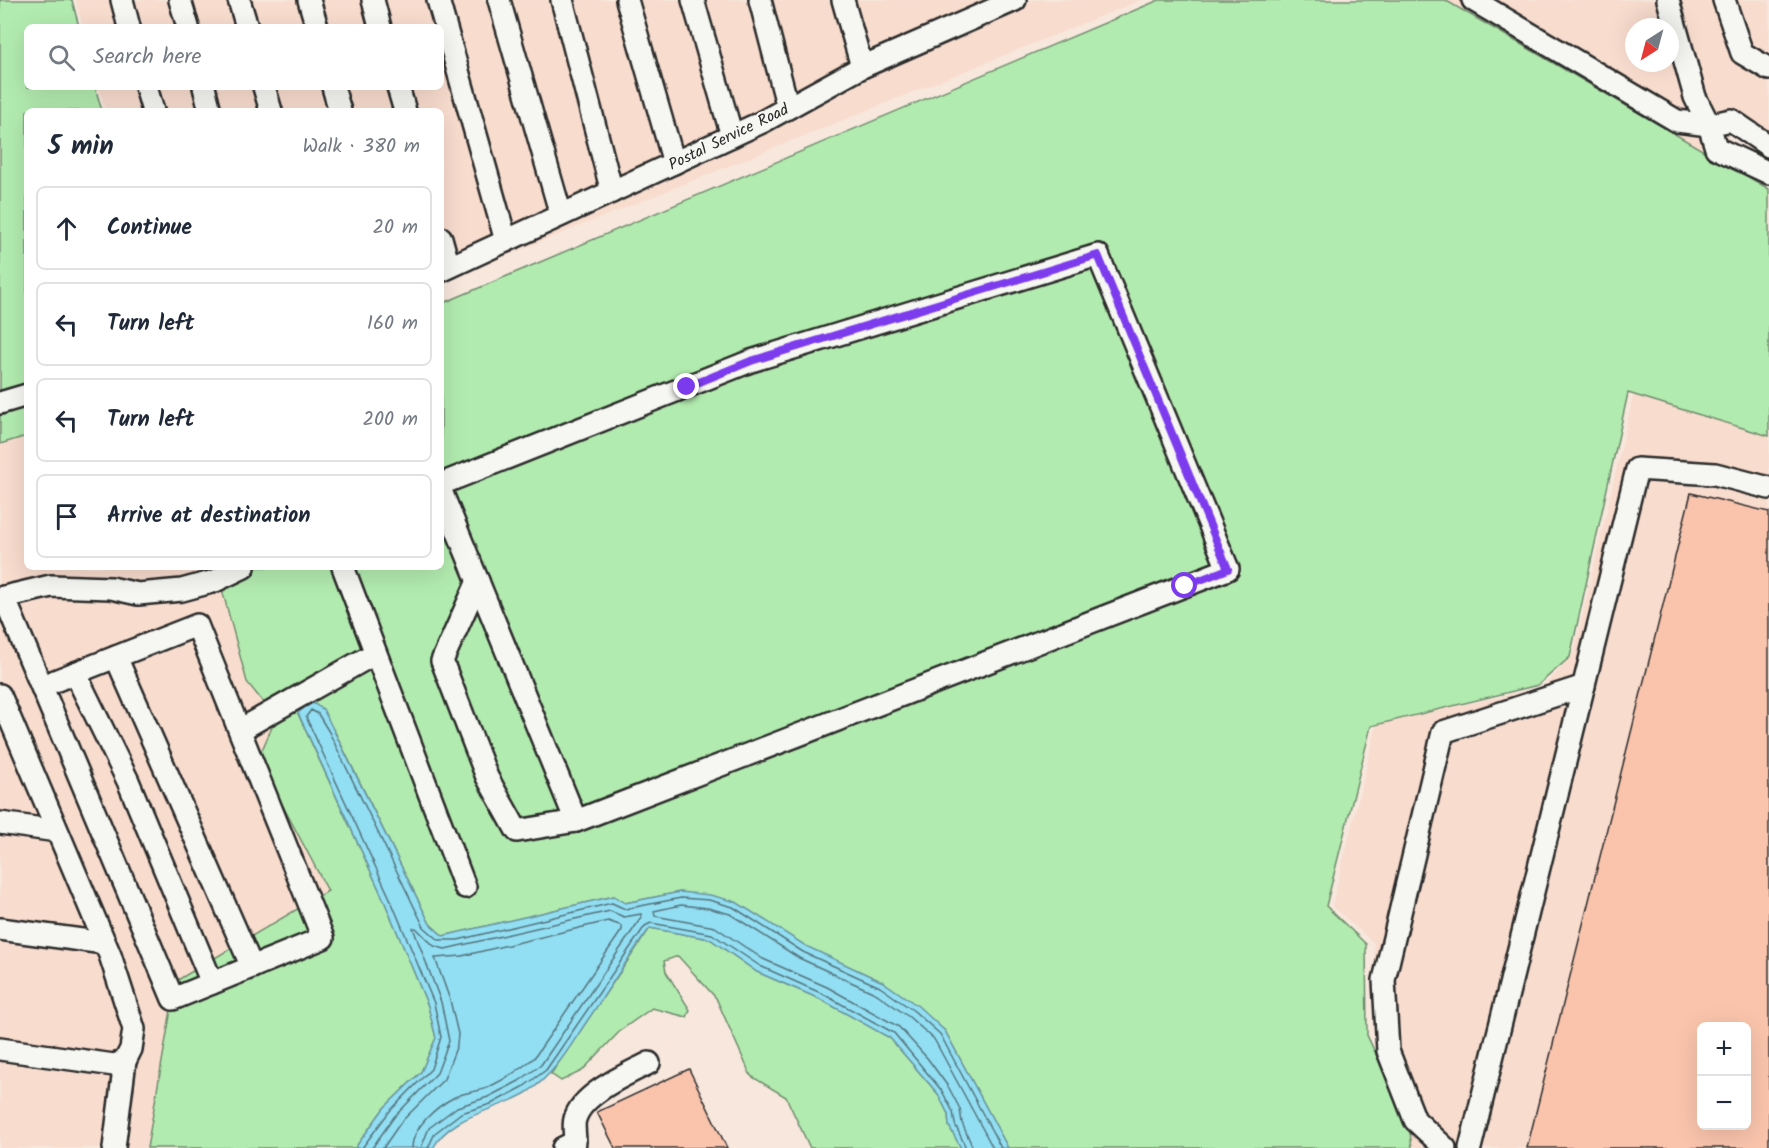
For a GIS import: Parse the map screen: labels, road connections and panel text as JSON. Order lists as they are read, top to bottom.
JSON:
{
  "streets": {
    "street": ["Postal Service Road"]
  },
  "north": "bottom left",
  "page": {
    "search": "Search here",
    "heading": ["5 min", "Walk · 380 m"],
    "list": [
      ["Continue", "20 m"],
      ["Turn left", "160 m"],
      ["Turn left", "200 m"],
      "Arrive at destination"
    ],
    "map_buttons": ["+", "−"]
  }
}
